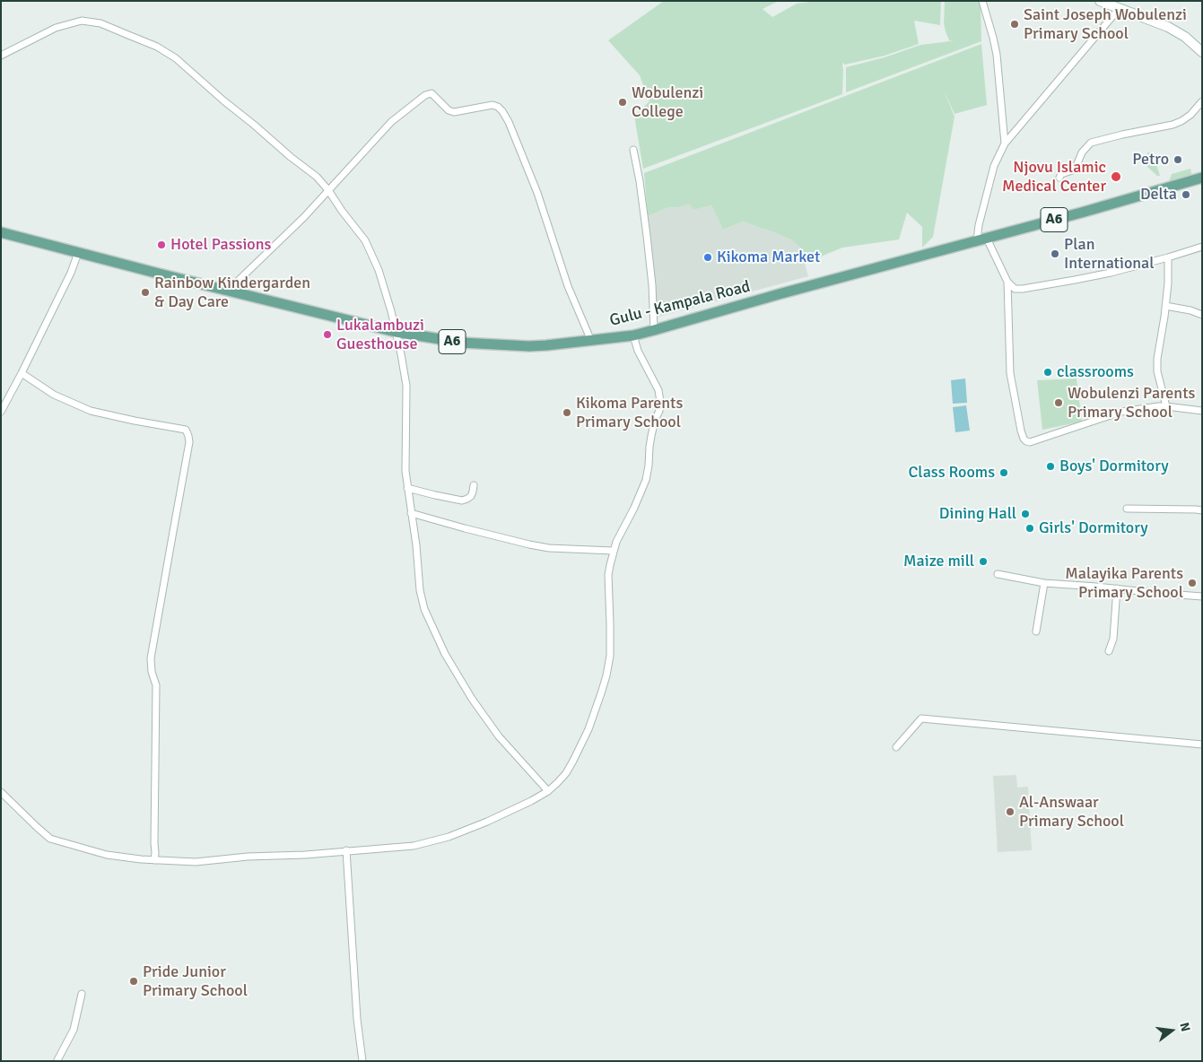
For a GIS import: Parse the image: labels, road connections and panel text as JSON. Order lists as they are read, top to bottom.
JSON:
{
  "streets": {
    "main road": ["A6", "Gulu - Kampala Road"]
  },
  "places": [
    "Saint Joseph Wobulenzi Primary School",
    "Wobulenzi College",
    "Petro",
    "Njovu Islamic Medical Center",
    "Delta",
    "Hotel Passions",
    "Plan International",
    "Kikoma Market",
    "Rainbow Kindergarden & Day Care",
    "Lukalambuzi Guesthouse",
    "classrooms",
    "Wobulenzi Parents Primary School",
    "Kikoma Parents Primary School",
    "Boys' Dormitory",
    "Class Rooms",
    "Dining Hall",
    "Girls' Dormitory",
    "Maize mill",
    "Malayika Parents Primary School",
    "Al-Answaar Primary School",
    "Pride Junior Primary School"
  ],
  "north": "right"
}
